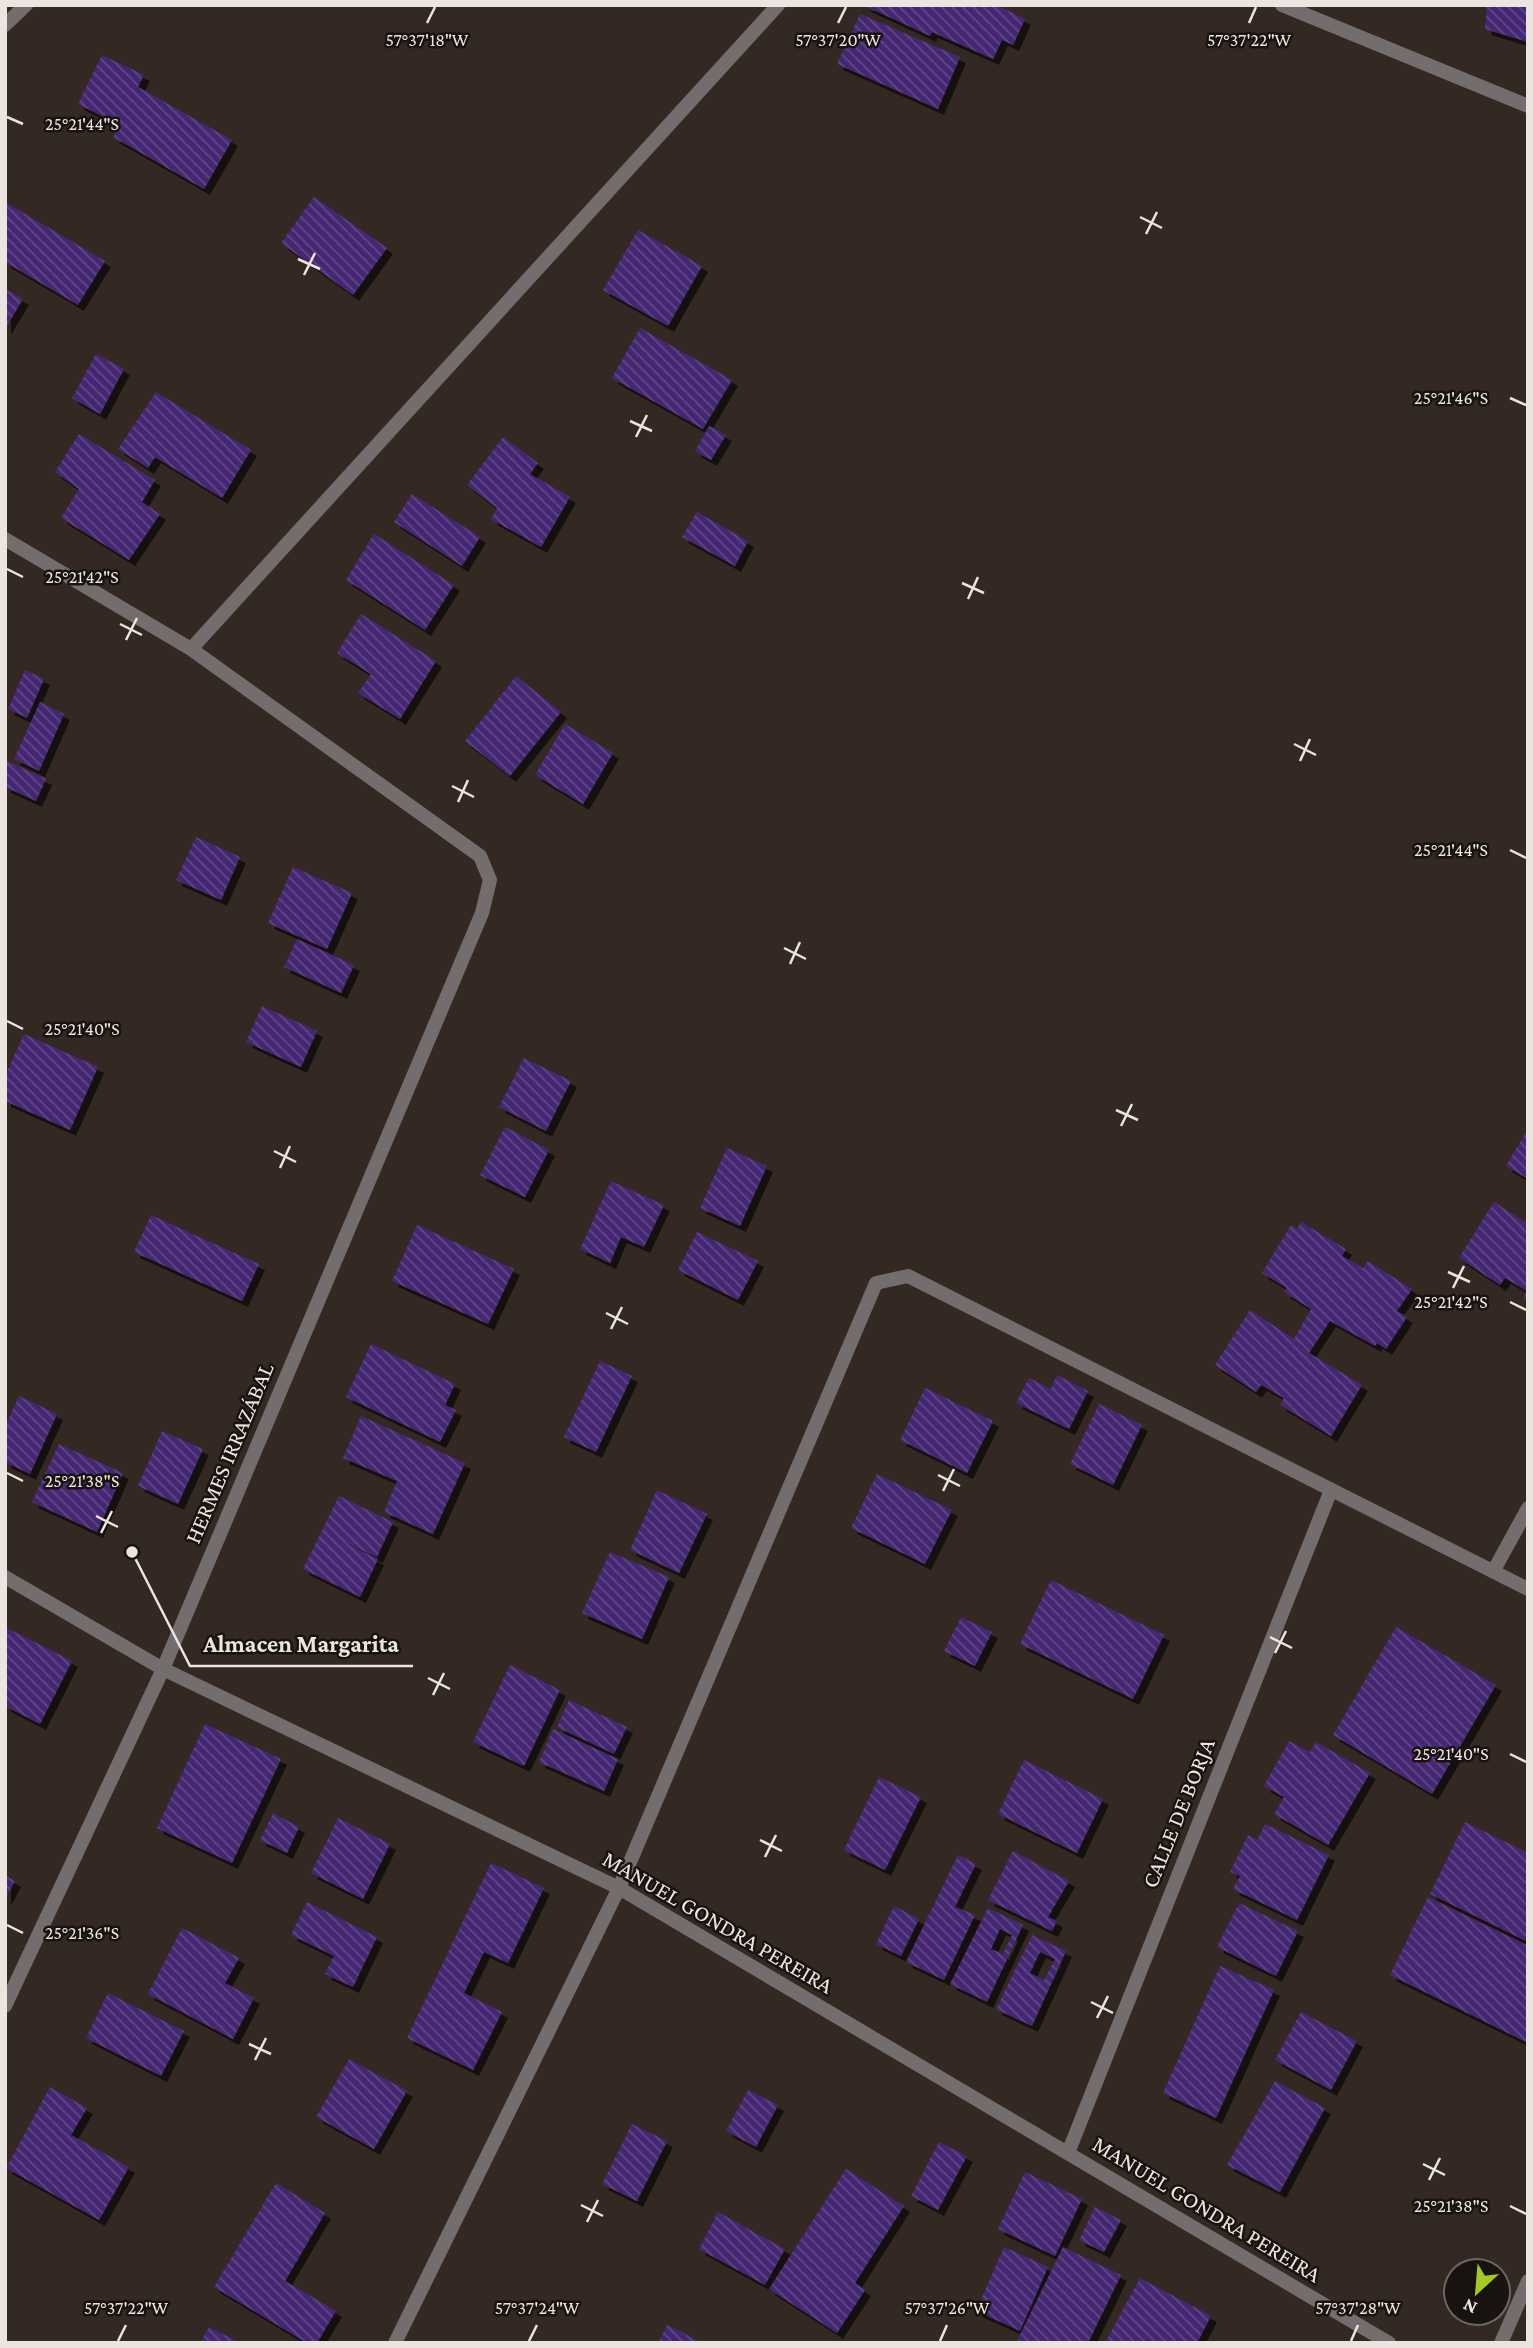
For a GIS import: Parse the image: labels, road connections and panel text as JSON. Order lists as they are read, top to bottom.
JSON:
{
  "streets": {
    "street": ["HERMES IRRAZÁBAL", "CALLE DE BORJA", "MANUEL GONDRA PEREIRA"]
  },
  "crossings": [
    ["HERMES IRRAZÁBAL", "MANUEL GONDRA PEREIRA"],
    ["CALLE DE BORJA", "MANUEL GONDRA PEREIRA"]
  ],
  "places": ["Almacen Margarita"],
  "north": "bottom left",
  "coordinates": [
    "57°37'18\"W",
    "57°37'20\"W",
    "57°37'22\"W",
    "25°21'44\"S",
    "25°21'46\"S",
    "25°21'42\"S",
    "25°21'40\"S",
    "25°21'38\"S",
    "25°21'36\"S",
    "57°37'24\"W",
    "57°37'26\"W",
    "57°37'28\"W"
  ]
}
